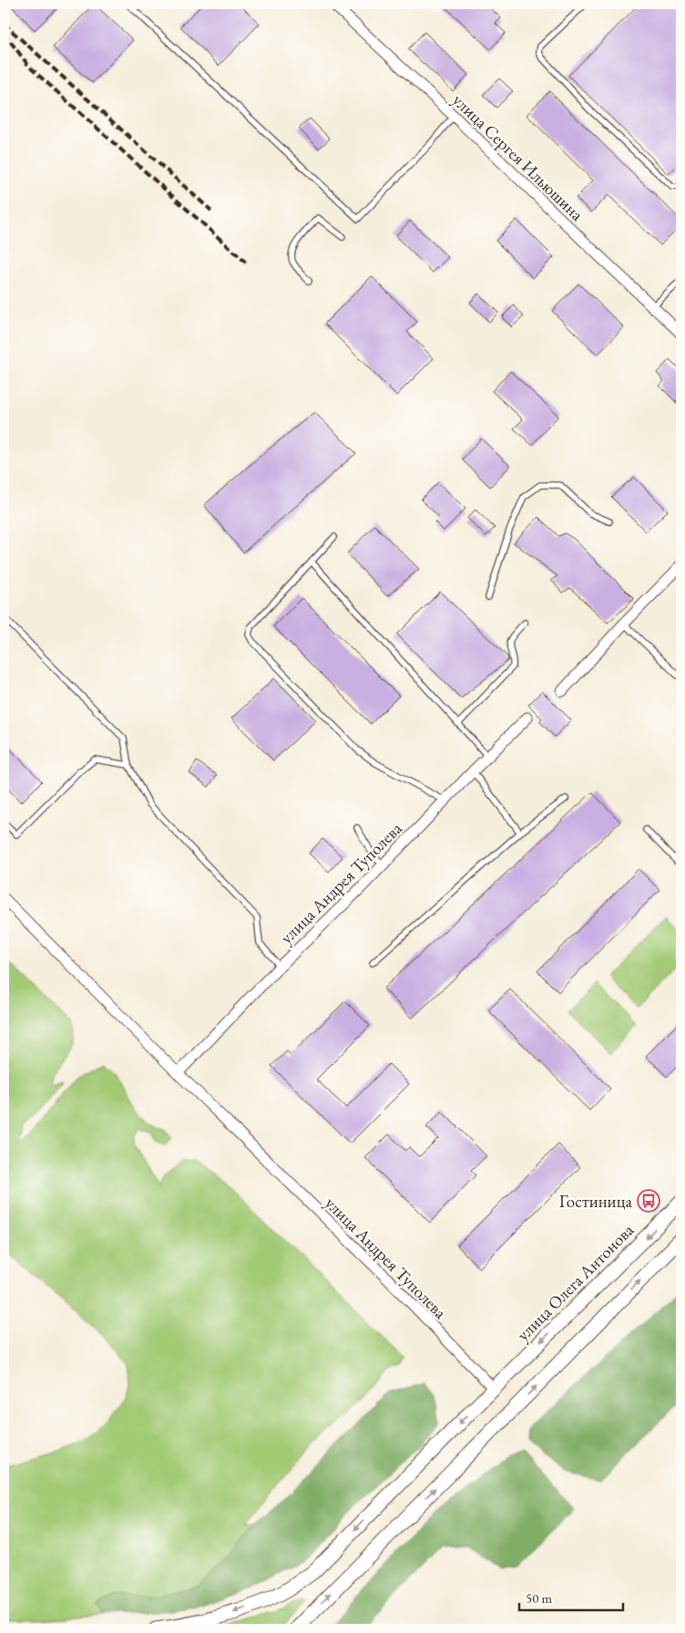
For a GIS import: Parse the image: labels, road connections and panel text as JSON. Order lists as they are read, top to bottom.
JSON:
{
  "streets": {
    "street": ["улица Сергея Ильюшина", "улица Андрея Туполева", "улица Олега Антонова"]
  },
  "crossings": [
    ["улица Андрея Туполева", "улица Олега Антонова"]
  ],
  "places": {
    "bus stop": ["Гостиница"]
  },
  "scale_bar": "50 m"
}
